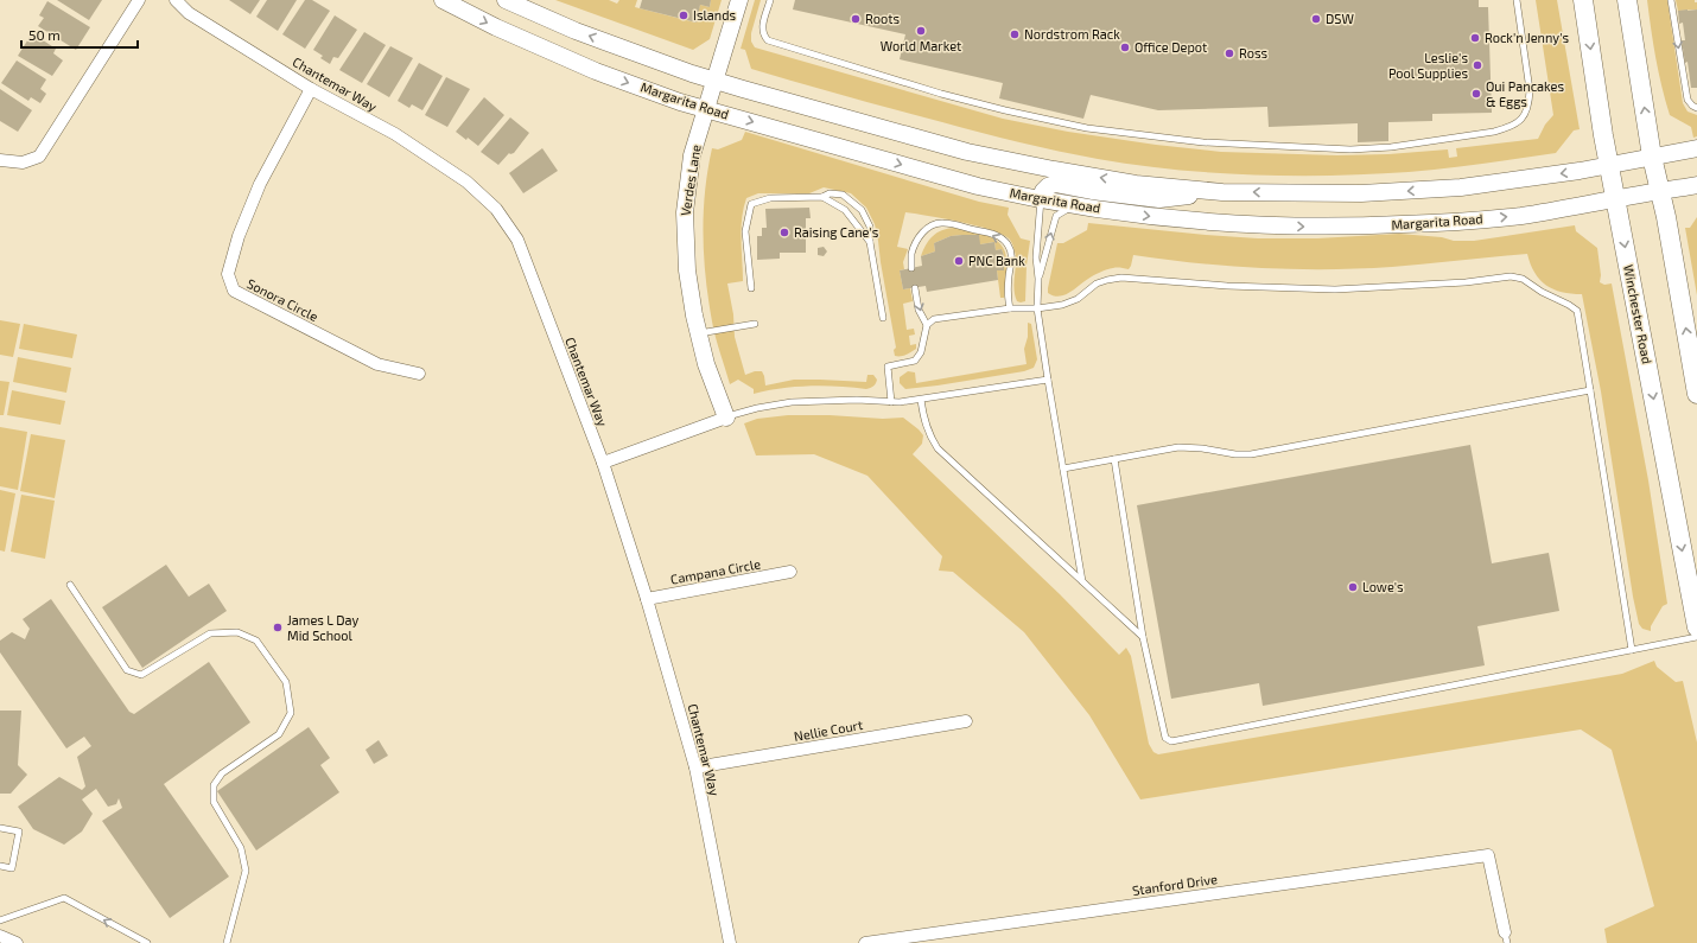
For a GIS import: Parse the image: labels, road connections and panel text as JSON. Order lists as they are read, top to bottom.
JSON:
{
  "streets": {
    "main road": ["Margarita Road", "Verdes Lane", "Winchester Road"],
    "street": [
      "Chantemar Way",
      "Sonora Circle",
      "Campana Circle",
      "Nellie Court",
      "Stanford Drive"
    ]
  },
  "crossings": [
    ["Chantemar Way", "Sonora Circle"],
    ["Chantemar Way", "Campana Circle"],
    ["Chantemar Way", "Nellie Court"],
    ["Margarita Road", "Verdes Lane"],
    ["Margarita Road", "Winchester Road"]
  ],
  "places": [
    "Islands",
    "Roots",
    "DSW",
    "World Market",
    "Nordstrom Rack",
    "Rock'n Jenny's",
    "Office Depot",
    "Ross",
    "Leslie's Pool Supplies",
    "Oui Pancakes & Eggs",
    "Raising Cane's",
    "PNC Bank",
    "Lowe's",
    "James L Day Mid School"
  ],
  "scale_bar": "50 m"
}
